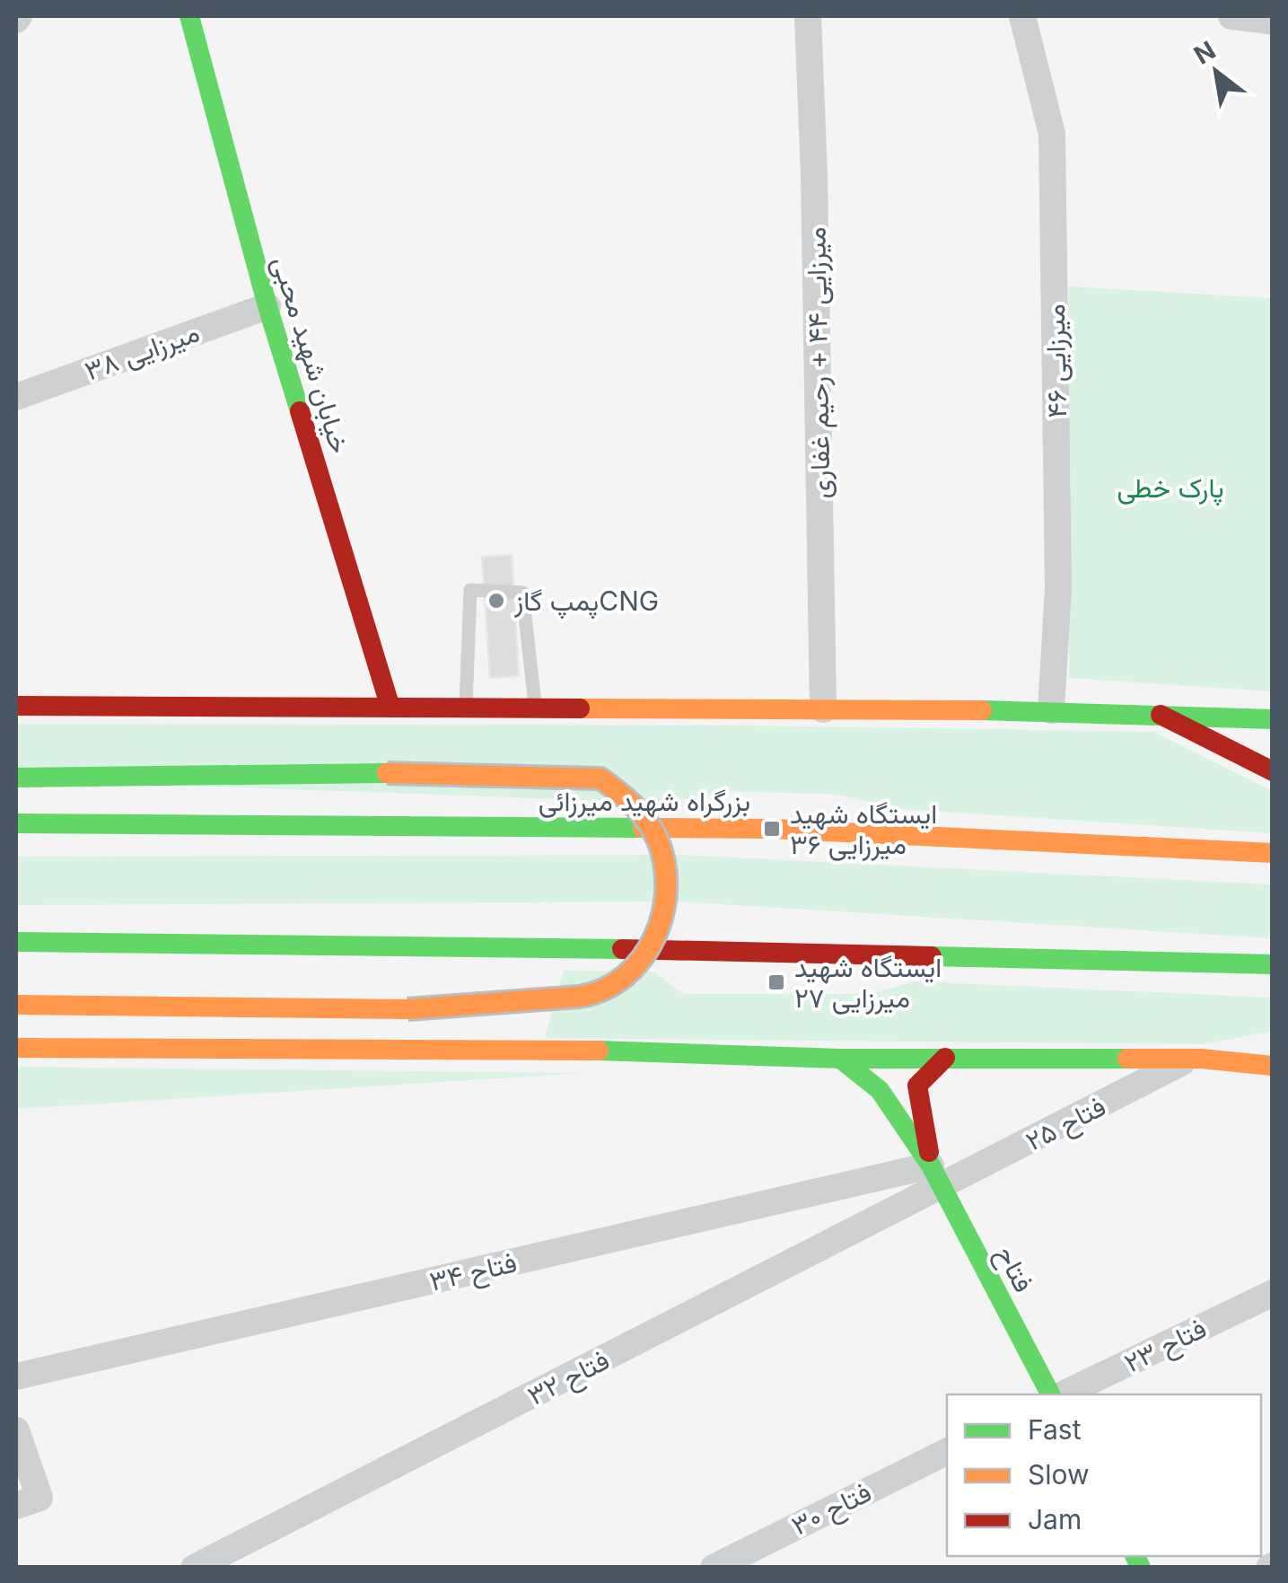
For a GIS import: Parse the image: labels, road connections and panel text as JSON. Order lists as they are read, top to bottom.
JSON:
{
  "streets": {
    "main road": ["خیابان شهید محبی", "بزرگراه شهید میرزائی", "فتاح"],
    "street": [
      "میرزایی ۳۸",
      "میرزایی ۴۶",
      "میرزایی ۴۴ + رحیم غفاری",
      "فتاح ۲۵",
      "فتاح ۳۴",
      "فتاح ۲۳",
      "فتاح ۳۲",
      "فتاح ۳۰"
    ]
  },
  "crossings": [
    ["میرزایی ۳۸", "خیابان شهید محبی"],
    ["فتاح ۲۵", "فتاح"],
    ["فتاح ۲۵", "فتاح ۳۴"],
    ["فتاح ۲۵", "فتاح ۳۲"],
    ["فتاح", "فتاح ۳۴"],
    ["فتاح", "فتاح ۳۲"],
    ["فتاح ۳۴", "فتاح ۳۲"]
  ],
  "parks": ["پارک خطی"],
  "places": {
    "other": ["پمپ گازCNG"],
    "transit": ["ایستگاه شهید میرزایی ۳۶", "ایستگاه شهید میرزایی ۲۷"]
  },
  "legend": ["Fast", "Slow", "Jam"],
  "north": "top left"
}
